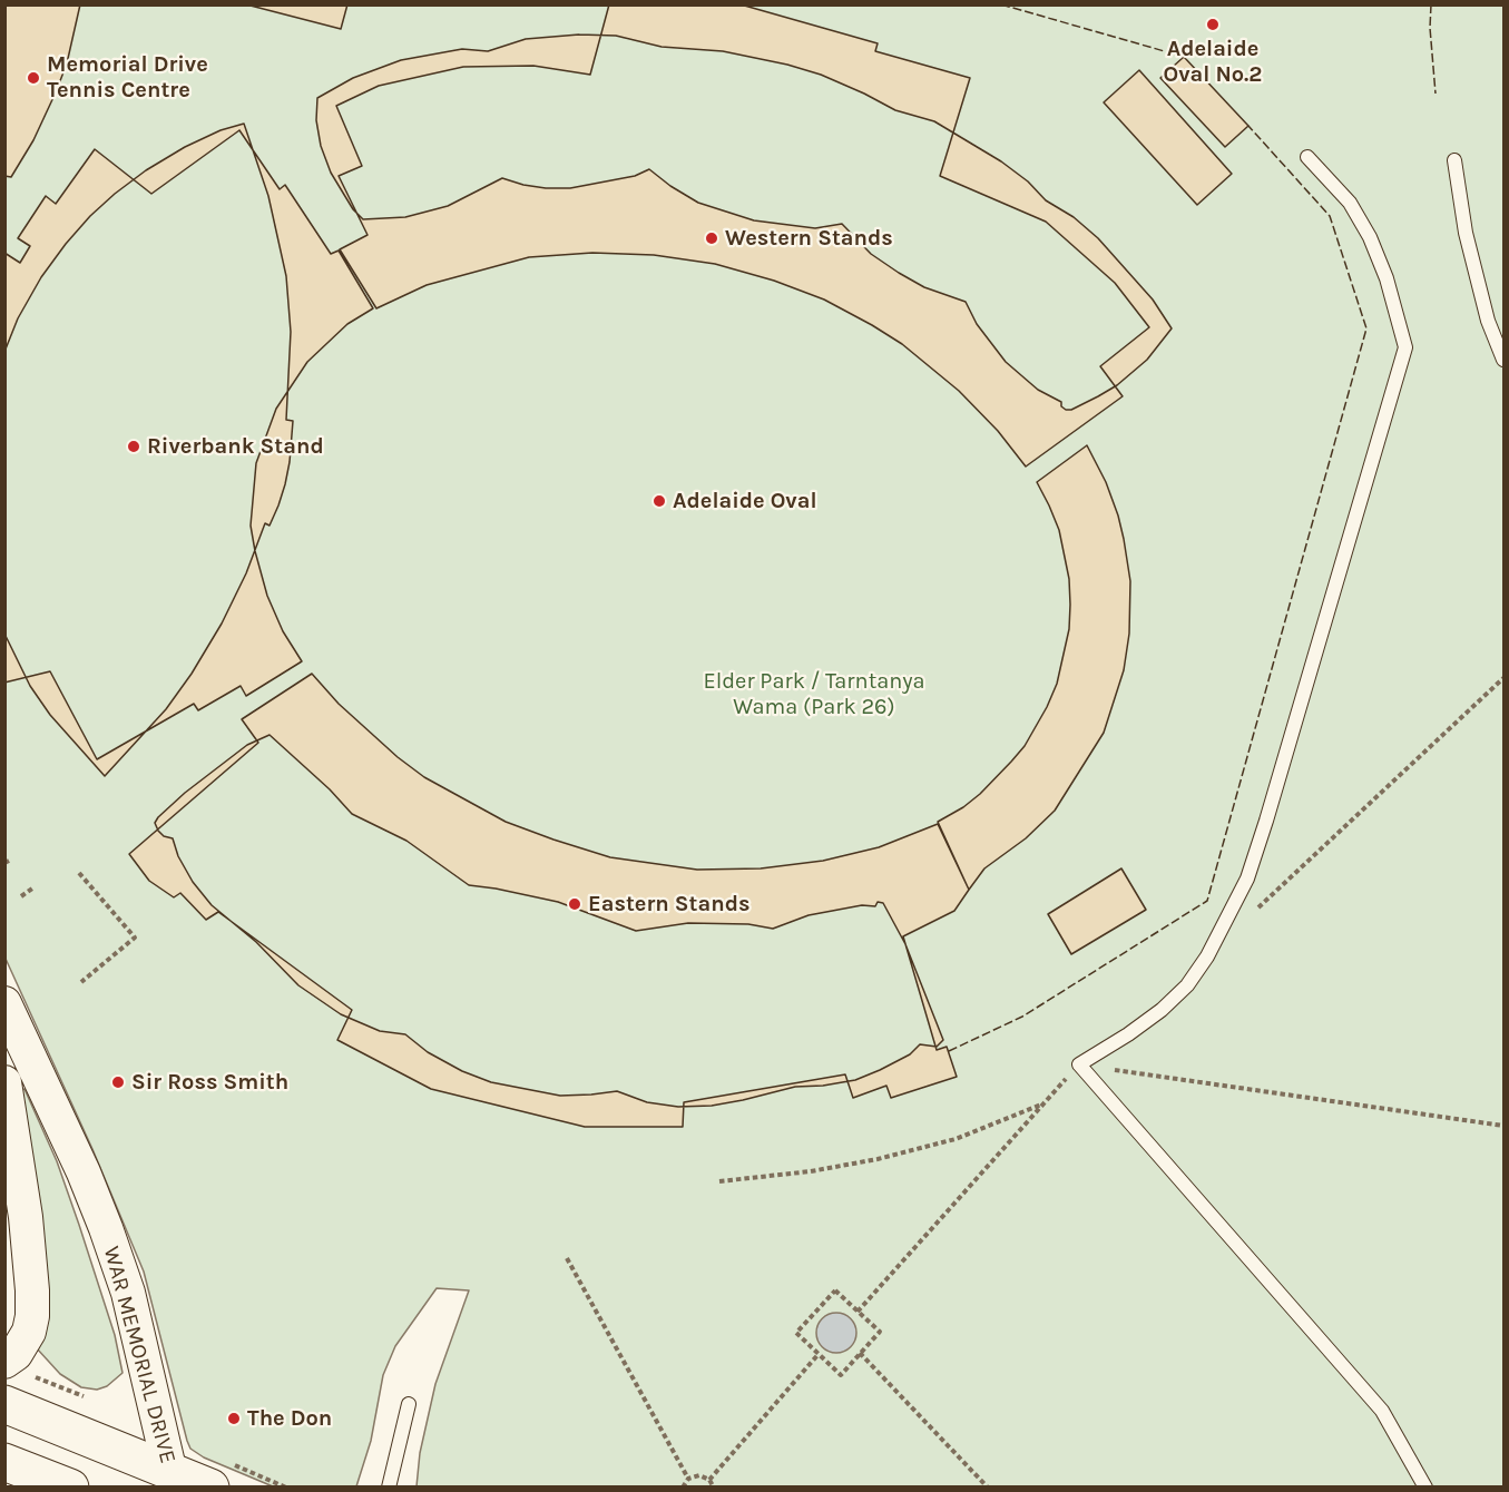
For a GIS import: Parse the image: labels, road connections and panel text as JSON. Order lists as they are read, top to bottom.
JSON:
{
  "streets": {
    "street": ["WAR MEMORIAL DRIVE"]
  },
  "parks": ["Elder Park / Tarntanya Wama (Park 26)"],
  "places": [
    "Adelaide Oval No.2",
    "Memorial Drive Tennis Centre",
    "Western Stands",
    "Riverbank Stand",
    "Adelaide Oval",
    "Eastern Stands",
    "Sir Ross Smith",
    "The Don"
  ]
}
